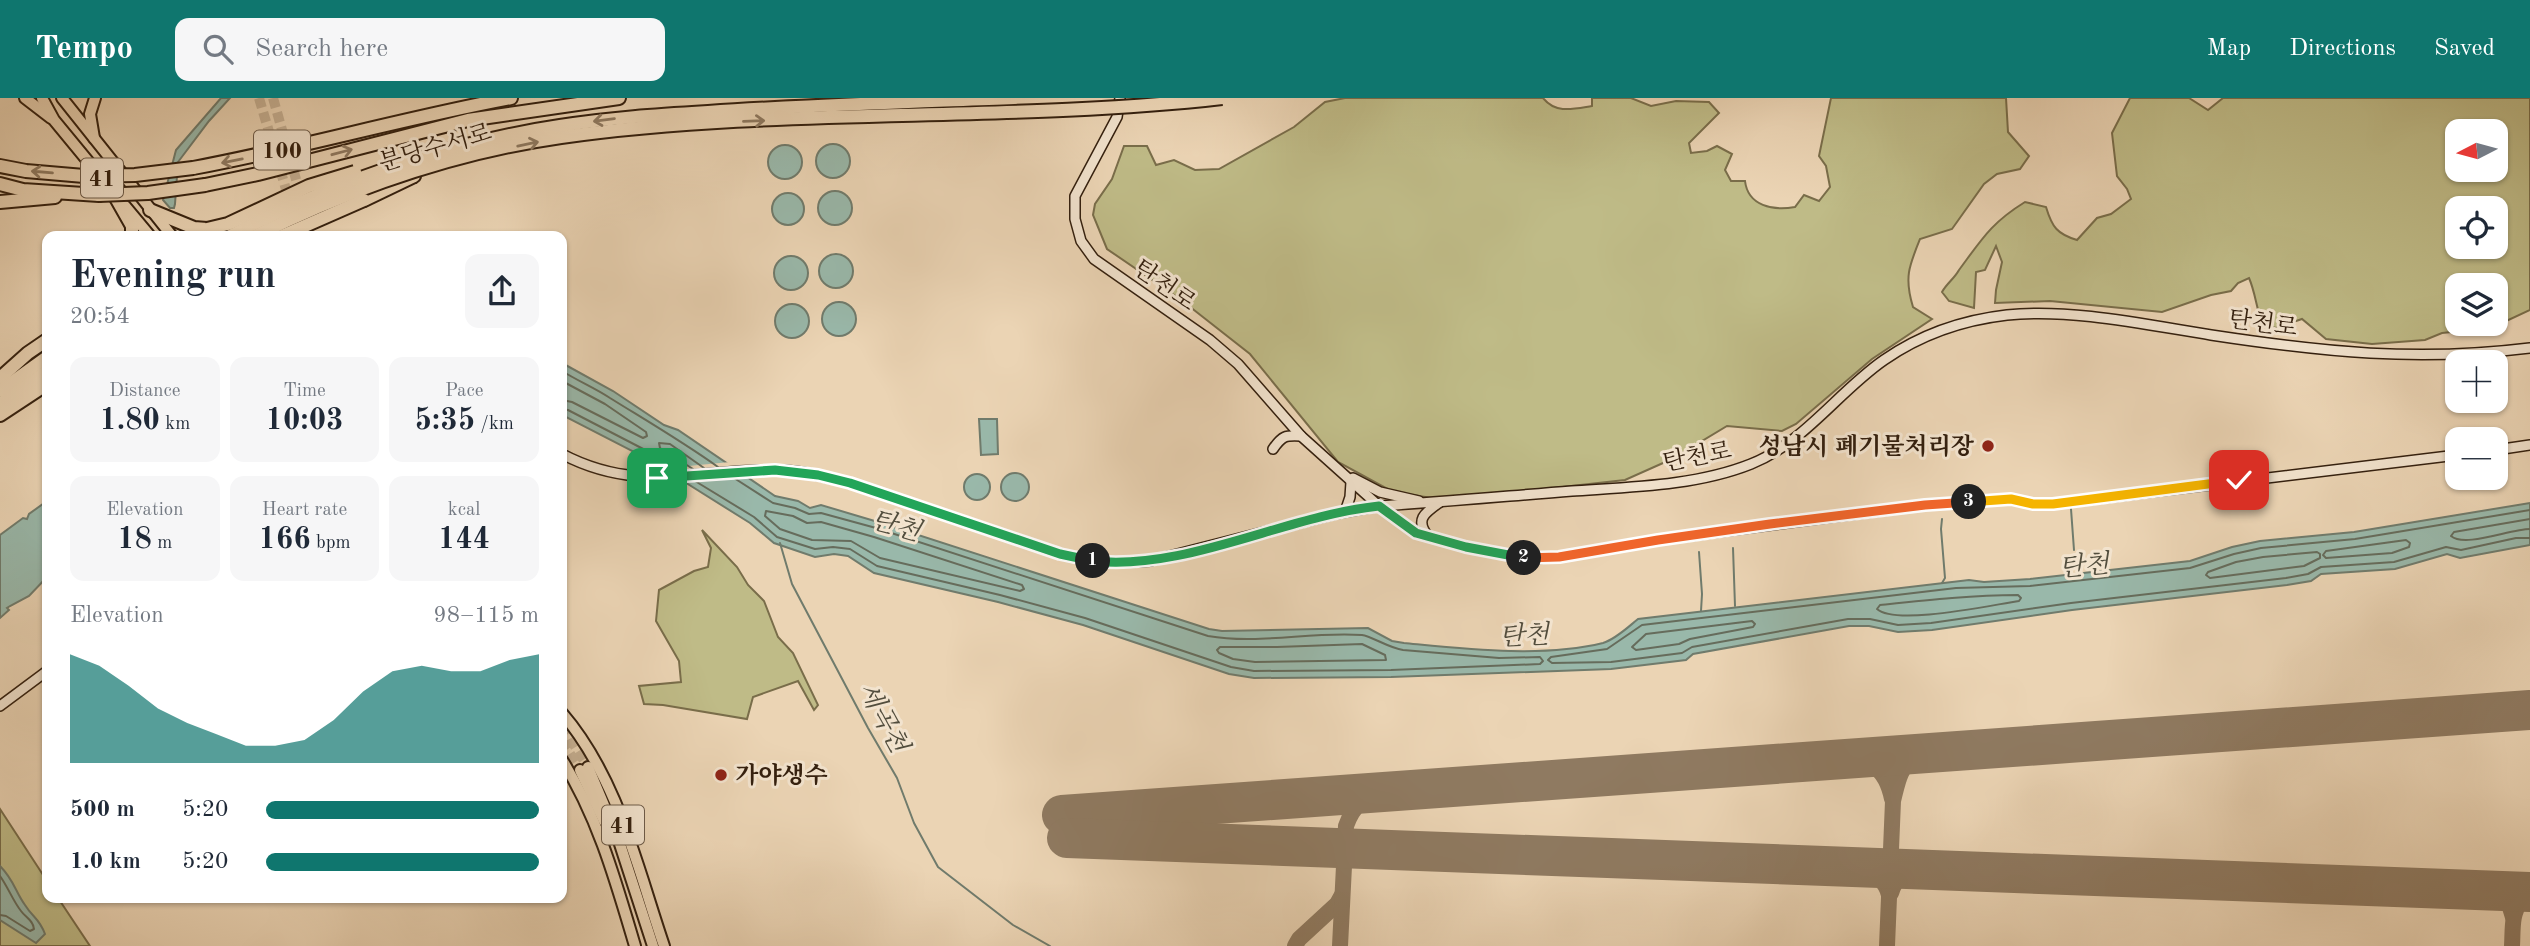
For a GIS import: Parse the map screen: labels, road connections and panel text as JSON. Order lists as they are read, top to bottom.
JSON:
{
  "streets": {
    "highway": ["분당수서로", "100"],
    "main road": ["41", "탄천로"]
  },
  "water": ["탄천", "세곡천"],
  "places": ["성남시 폐기물처리장", "가야생수"],
  "north": "left",
  "page": {
    "header": "Tempo",
    "search": "Search here",
    "nav": ["Map", "Directions", "Saved"],
    "map_buttons": ["+", "−"],
    "heading": ["Evening run", "20:54"],
    "stats": [
      ["Distance", "1.80 km"],
      ["Time", "10:03"],
      ["Pace", "5:35 /km"],
      ["Elevation", "18 m"],
      ["Heart rate", "166 bpm"],
      ["kcal", "144"]
    ],
    "pins": ["3", "2", "1"],
    "chart": ["Elevation", "98–115 m"],
    "list": [
      {
        "name": "500 m",
        "note": "5:20"
      },
      {
        "name": "1.0 km",
        "note": "5:20"
      }
    ]
  }
}
